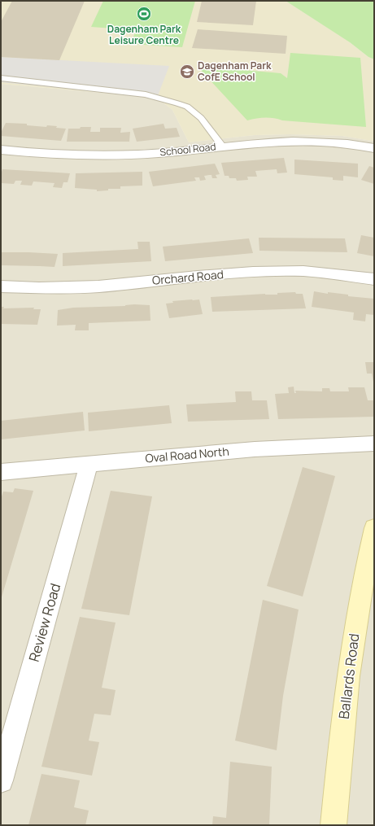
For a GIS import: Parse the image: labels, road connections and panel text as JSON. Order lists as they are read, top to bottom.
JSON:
{
  "streets": {
    "main road": ["Ballards Road"],
    "street": [
      "School Road",
      "Orchard Road",
      "Oval Road North",
      "Review Road"
    ]
  },
  "crossings": [
    ["Oval Road North", "Review Road"]
  ],
  "places": {
    "sports": ["Dagenham Park Leisure Centre"],
    "school or university": ["Dagenham Park CofE School"]
  }
}
